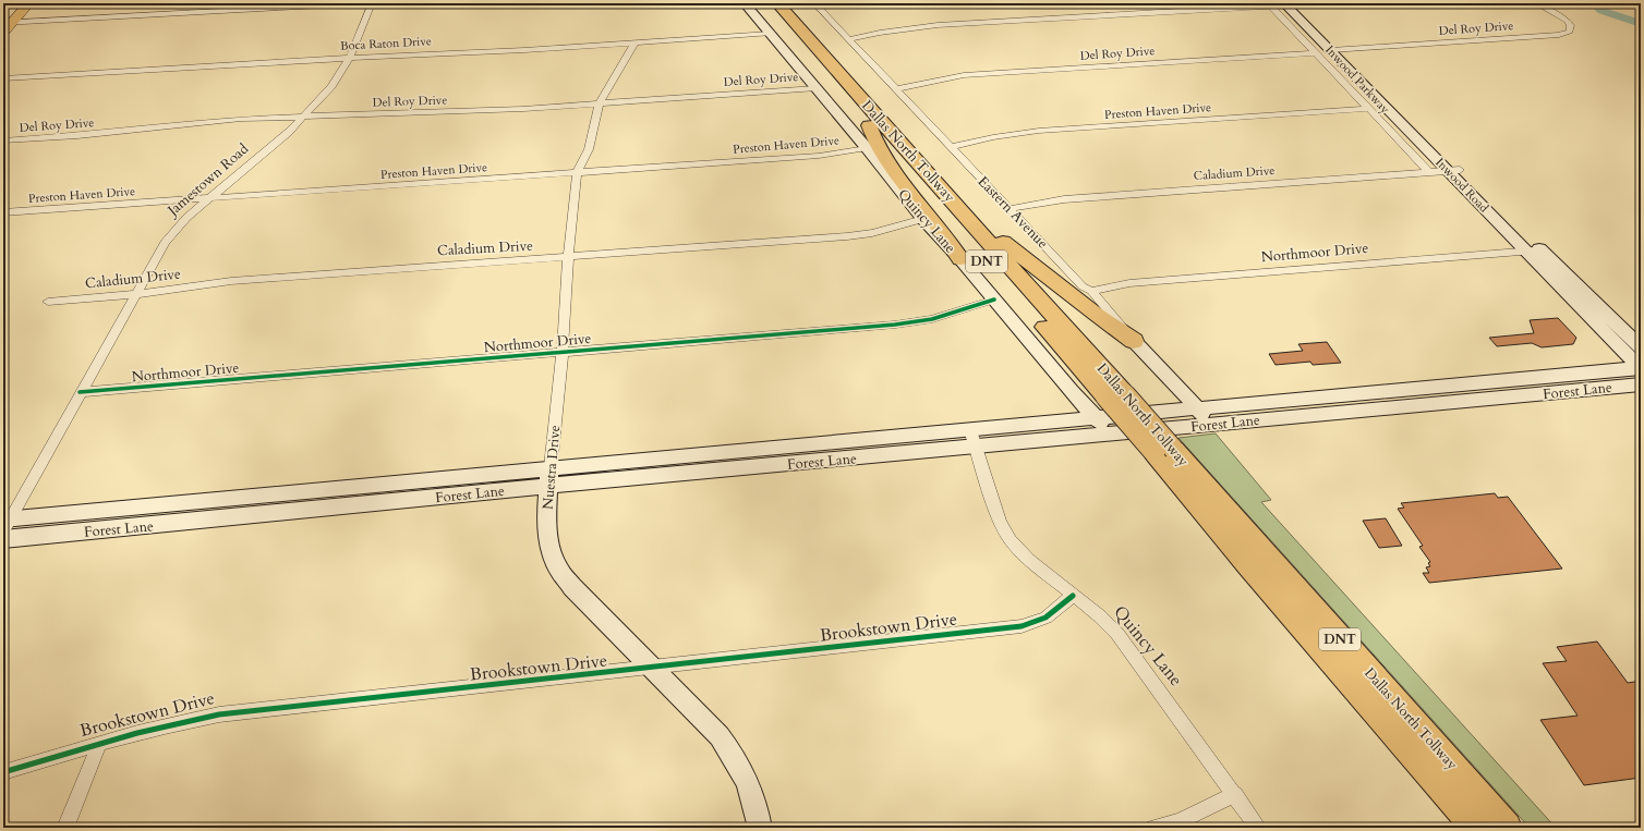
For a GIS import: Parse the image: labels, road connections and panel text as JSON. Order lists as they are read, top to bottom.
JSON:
{
  "streets": {
    "highway": ["Dallas North Tollway", "DNT"],
    "main road": [
      "Inwood Road",
      "Eastern Avenue",
      "Quincy Lane",
      "Forest Lane",
      "Nuestra Drive"
    ],
    "street": [
      "Del Roy Drive",
      "Boca Raton Drive",
      "Inwood Parkway",
      "Preston Haven Drive",
      "Caladium Drive",
      "Jamestown Road",
      "Northmoor Drive",
      "Brookstown Drive"
    ]
  },
  "crossings": [
    ["Del Roy Drive", "Inwood Parkway"],
    ["Del Roy Drive", "Jamestown Road"],
    ["Del Roy Drive", "Inwood Road"],
    ["Del Roy Drive", "Eastern Avenue"],
    ["Del Roy Drive", "Quincy Lane"],
    ["Del Roy Drive", "Nuestra Drive"],
    ["Boca Raton Drive", "Jamestown Road"],
    ["Boca Raton Drive", "Quincy Lane"],
    ["Boca Raton Drive", "Nuestra Drive"],
    ["Inwood Parkway", "Preston Haven Drive"],
    ["Inwood Parkway", "Caladium Drive"],
    ["Preston Haven Drive", "Jamestown Road"],
    ["Preston Haven Drive", "Eastern Avenue"],
    ["Preston Haven Drive", "Quincy Lane"],
    ["Preston Haven Drive", "Nuestra Drive"],
    ["Caladium Drive", "Jamestown Road"],
    ["Caladium Drive", "Inwood Road"],
    ["Caladium Drive", "Eastern Avenue"],
    ["Caladium Drive", "Quincy Lane"],
    ["Caladium Drive", "Nuestra Drive"],
    ["Jamestown Road", "Northmoor Drive"],
    ["Jamestown Road", "Forest Lane"],
    ["Inwood Road", "Northmoor Drive"],
    ["Inwood Road", "Forest Lane"],
    ["Eastern Avenue", "Northmoor Drive"],
    ["Eastern Avenue", "Forest Lane"],
    ["Quincy Lane", "Northmoor Drive"],
    ["Quincy Lane", "Forest Lane"],
    ["Quincy Lane", "Brookstown Drive"],
    ["Northmoor Drive", "Nuestra Drive"],
    ["Forest Lane", "Nuestra Drive"],
    ["Nuestra Drive", "Brookstown Drive"]
  ]
}
